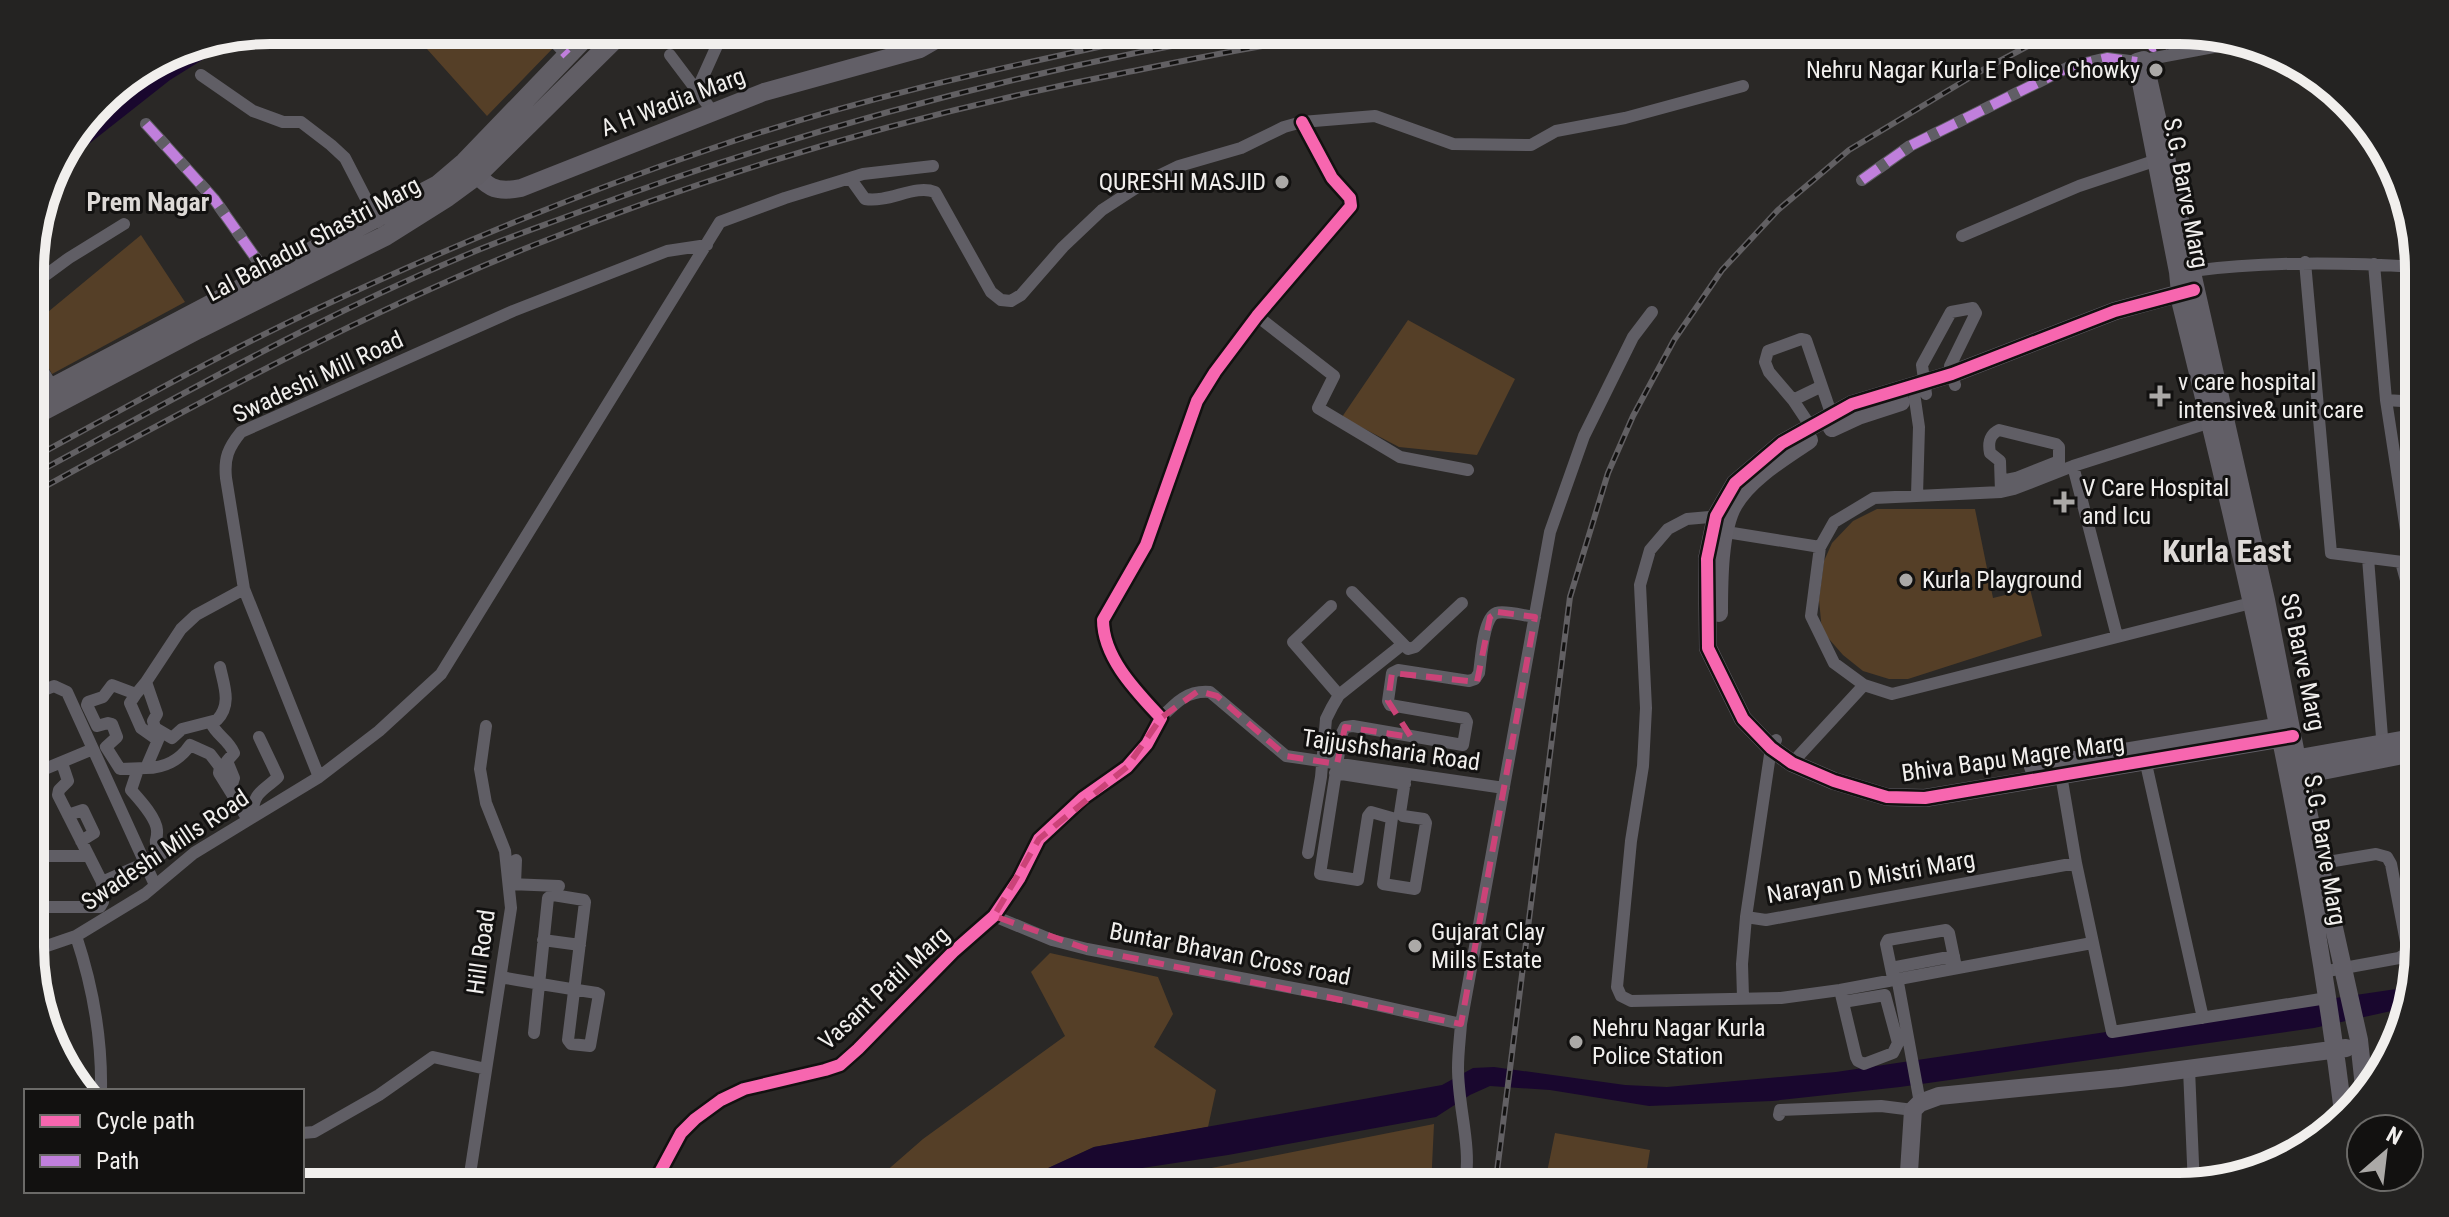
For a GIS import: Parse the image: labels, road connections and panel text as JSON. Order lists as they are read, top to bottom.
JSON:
{
  "streets": {
    "main road": ["Lal Bahadur Shastri Marg"],
    "street": [
      "A H Wadia Marg",
      "S.G. Barve Marg",
      "Swadeshi Mill Road",
      "Tajjushsharia Road",
      "Bhiva Bapu Magre Marg",
      "Swadeshi Mills Road",
      "Narayan D Mistri Marg",
      "Hill Road",
      "Buntar Bhavan Cross road",
      "Vasant Patil Marg"
    ],
    "cycle path": ["SG Barve Marg"]
  },
  "crossings": [
    ["A H Wadia Marg", "Lal Bahadur Shastri Marg"],
    ["S.G. Barve Marg", "Bhiva Bapu Magre Marg"],
    ["Swadeshi Mill Road", "Swadeshi Mills Road"],
    ["Tajjushsharia Road", "Vasant Patil Marg"],
    ["Bhiva Bapu Magre Marg", "Narayan D Mistri Marg"],
    ["Buntar Bhavan Cross road", "Vasant Patil Marg"]
  ],
  "districts": ["Prem Nagar", "Kurla East"],
  "places": {
    "other": [
      "Nehru Nagar Kurla E Police Chowky",
      "QURESHI MASJID",
      "Kurla Playground",
      "Gujarat Clay Mills Estate",
      "Nehru Nagar Kurla Police Station"
    ],
    "health": ["v care hospital intensive& unit care", "V Care Hospital and Icu"]
  },
  "legend": ["Cycle path", "Path"],
  "north": "top right"
}
